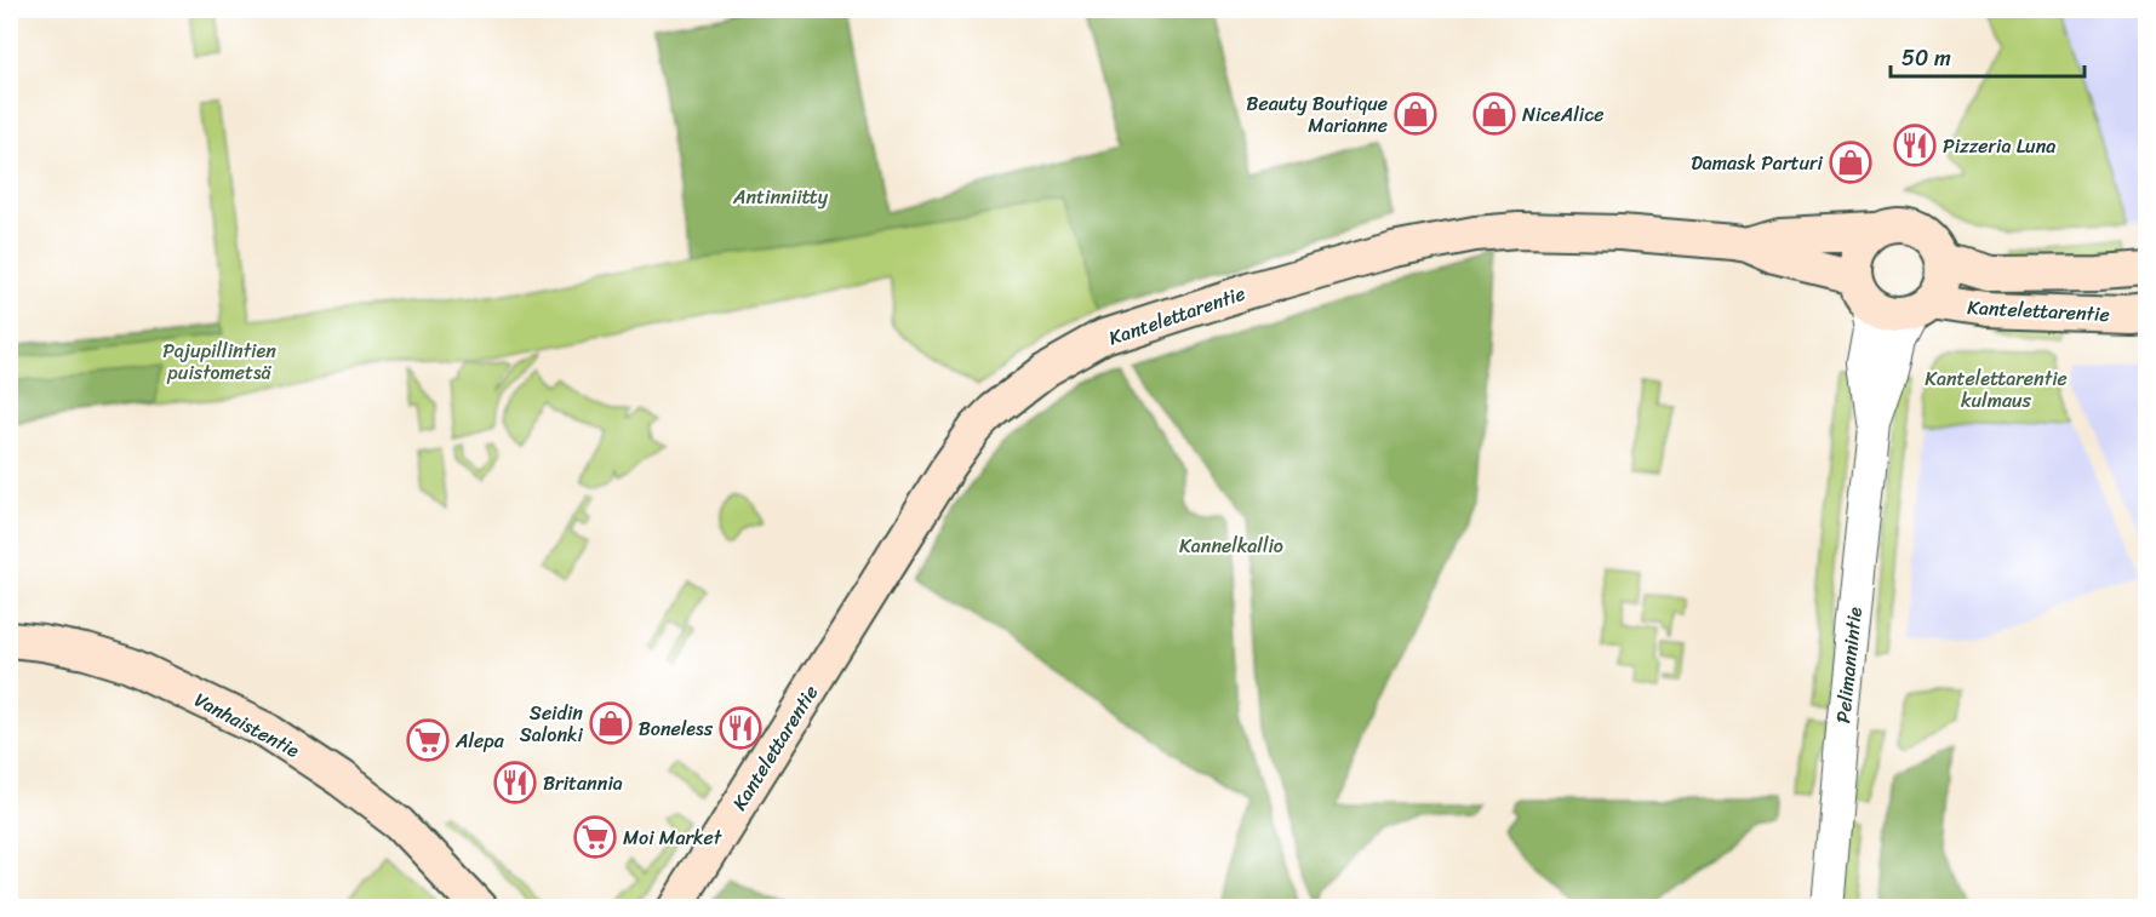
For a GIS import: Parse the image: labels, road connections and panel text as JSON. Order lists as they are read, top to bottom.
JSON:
{
  "streets": {
    "main road": ["Kantelettarentie", "Vanhaistentie"],
    "street": ["Pelimannintie"]
  },
  "crossings": [
    ["Kantelettarentie", "Pelimannintie"]
  ],
  "parks": [
    "Antinniitty",
    "Pajupillintien puistometsä",
    "Kantelettarentie kulmaus",
    "Kannelkallio"
  ],
  "places": {
    "shop": [
      "Beauty Boutique Marianne",
      "NiceAlice",
      "Damask Parturi",
      "Seidin Salonki"
    ],
    "restaurant": ["Pizzeria Luna", "Boneless", "Britannia"],
    "supermarket": ["Alepa", "Moi Market"]
  },
  "scale_bar": "50 m"
}
